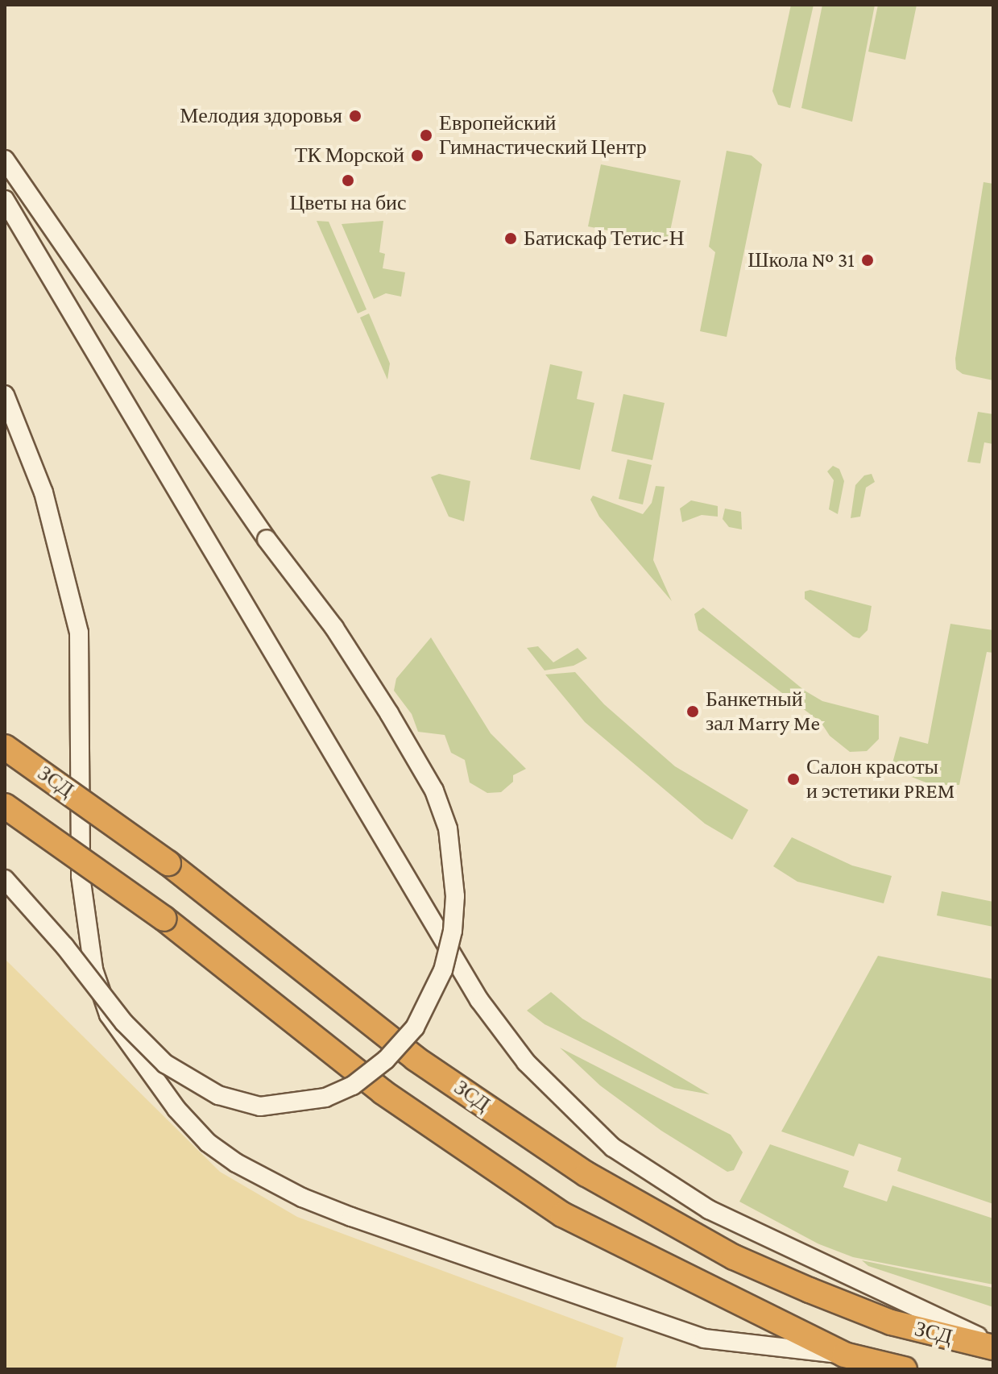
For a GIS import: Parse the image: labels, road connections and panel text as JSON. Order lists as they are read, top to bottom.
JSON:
{
  "streets": {
    "highway": ["ЗСД"]
  },
  "places": [
    "Мелодия здоровья",
    "Европейский Гимнастический Центр",
    "ТК Морской",
    "Цветы на бис",
    "Батискаф Тетис-Н",
    "Школа № 31",
    "Банкетный зал Marry Me",
    "Салон красоты и эстетики PREM"
  ]
}
